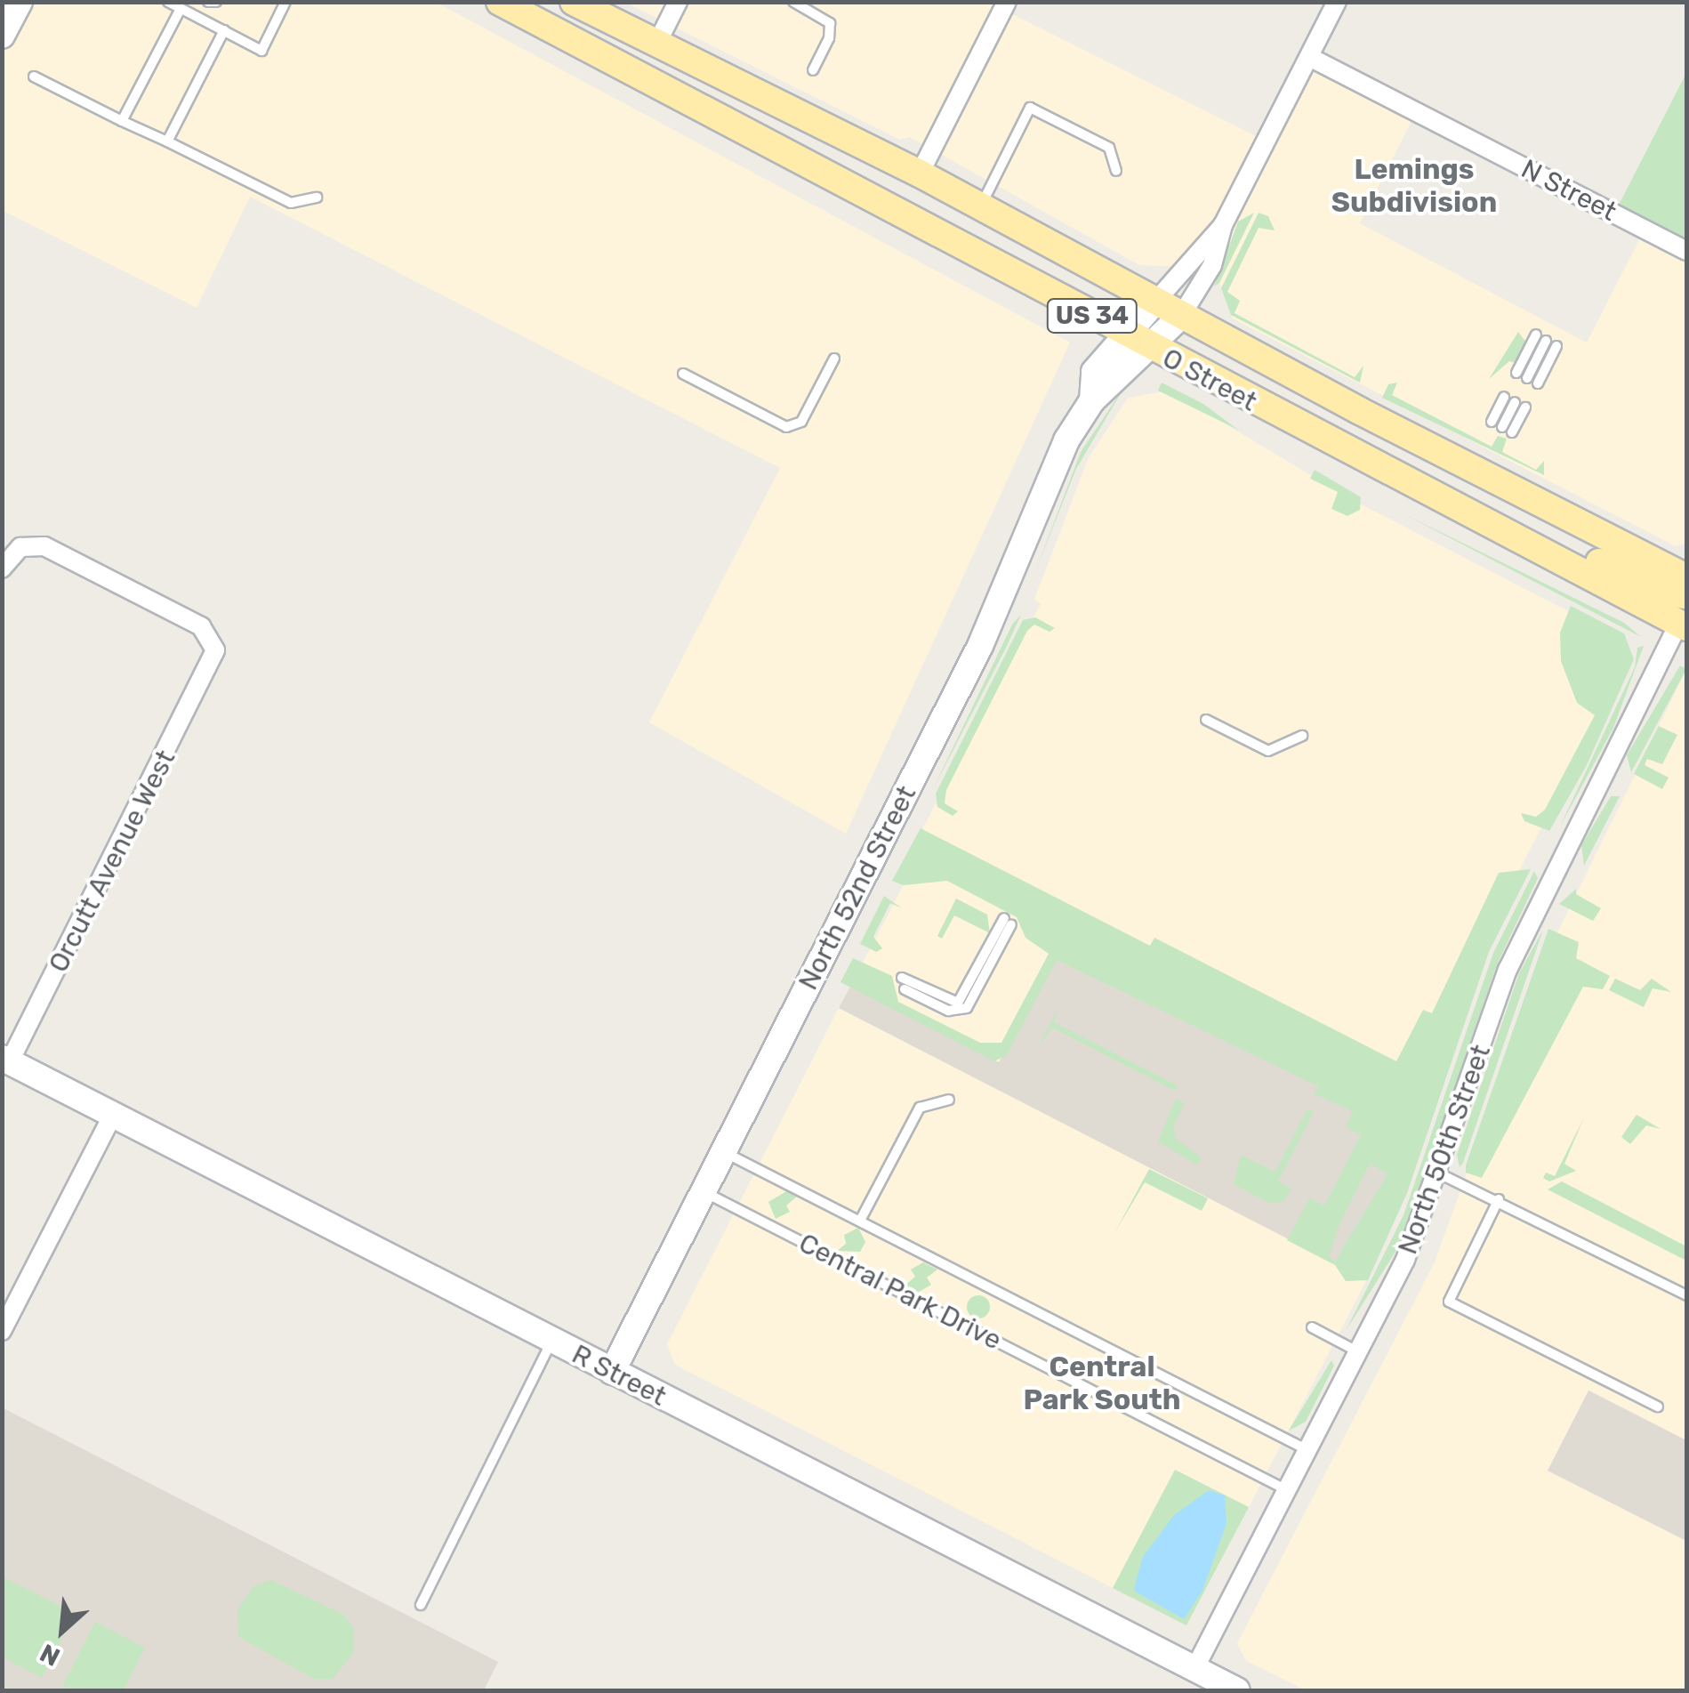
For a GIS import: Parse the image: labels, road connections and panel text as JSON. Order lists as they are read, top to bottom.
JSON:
{
  "streets": {
    "main road": [
      "US 34",
      "O Street",
      "North 52nd Street",
      "R Street"
    ],
    "street": ["N Street", "Orcutt Avenue West", "North 50th Street"],
    "lane": ["Central Park Drive"]
  },
  "crossings": [
    ["O Street", "North 52nd Street"],
    ["O Street", "North 50th Street"],
    ["Orcutt Avenue West", "R Street"],
    ["North 52nd Street", "Central Park Drive"],
    ["North 52nd Street", "R Street"],
    ["North 50th Street", "Central Park Drive"],
    ["North 50th Street", "R Street"]
  ],
  "districts": ["Lemings Subdivision", "Central Park South"],
  "north": "bottom left"
}
